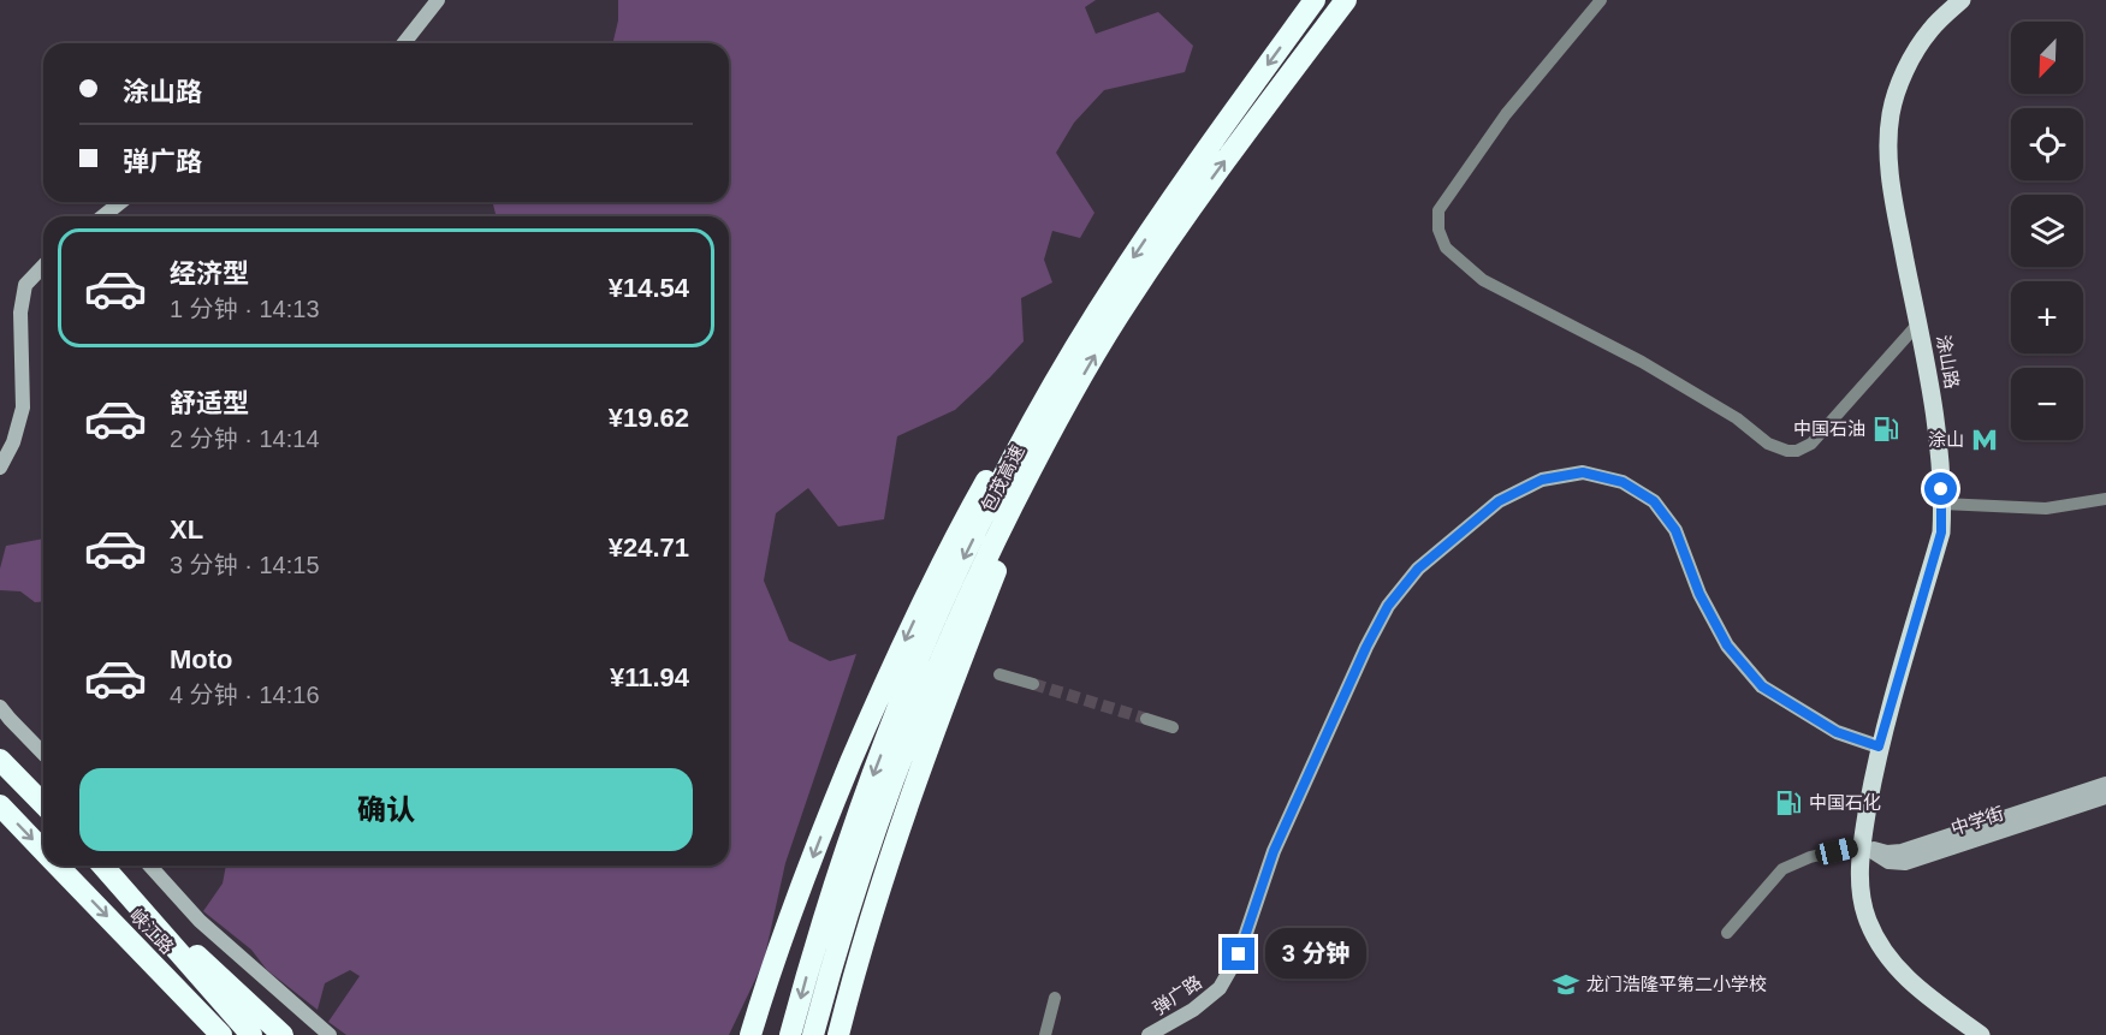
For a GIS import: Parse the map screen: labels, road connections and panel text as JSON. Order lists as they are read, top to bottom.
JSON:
{
  "streets": {
    "highway": ["包茂高速", "峡江路"],
    "main road": ["涂山路"],
    "street": ["中学街", "弹广路"]
  },
  "crossings": [
    ["涂山路", "中学街"],
    ["涂山路", "弹广路"]
  ],
  "places": {
    "fuel station": ["中国石油", "中国石化"],
    "metro station": ["涂山"],
    "school or university": ["龙门浩隆平第二小学校"]
  },
  "north": "bottom left",
  "page": {
    "map_buttons": ["+", "−"],
    "banner": ["涂山路", "弹广路"],
    "list": [
      {
        "name": "经济型",
        "note": "1 分钟 · 14:13",
        "value": "¥14.54"
      },
      {
        "name": "舒适型",
        "note": "2 分钟 · 14:14",
        "value": "¥19.62"
      },
      {
        "name": "XL",
        "note": "3 分钟 · 14:15",
        "value": "¥24.71"
      },
      {
        "name": "Moto",
        "note": "4 分钟 · 14:16",
        "value": "¥11.94"
      }
    ],
    "buttons": "确认",
    "bubble": "3 分钟"
  }
}
